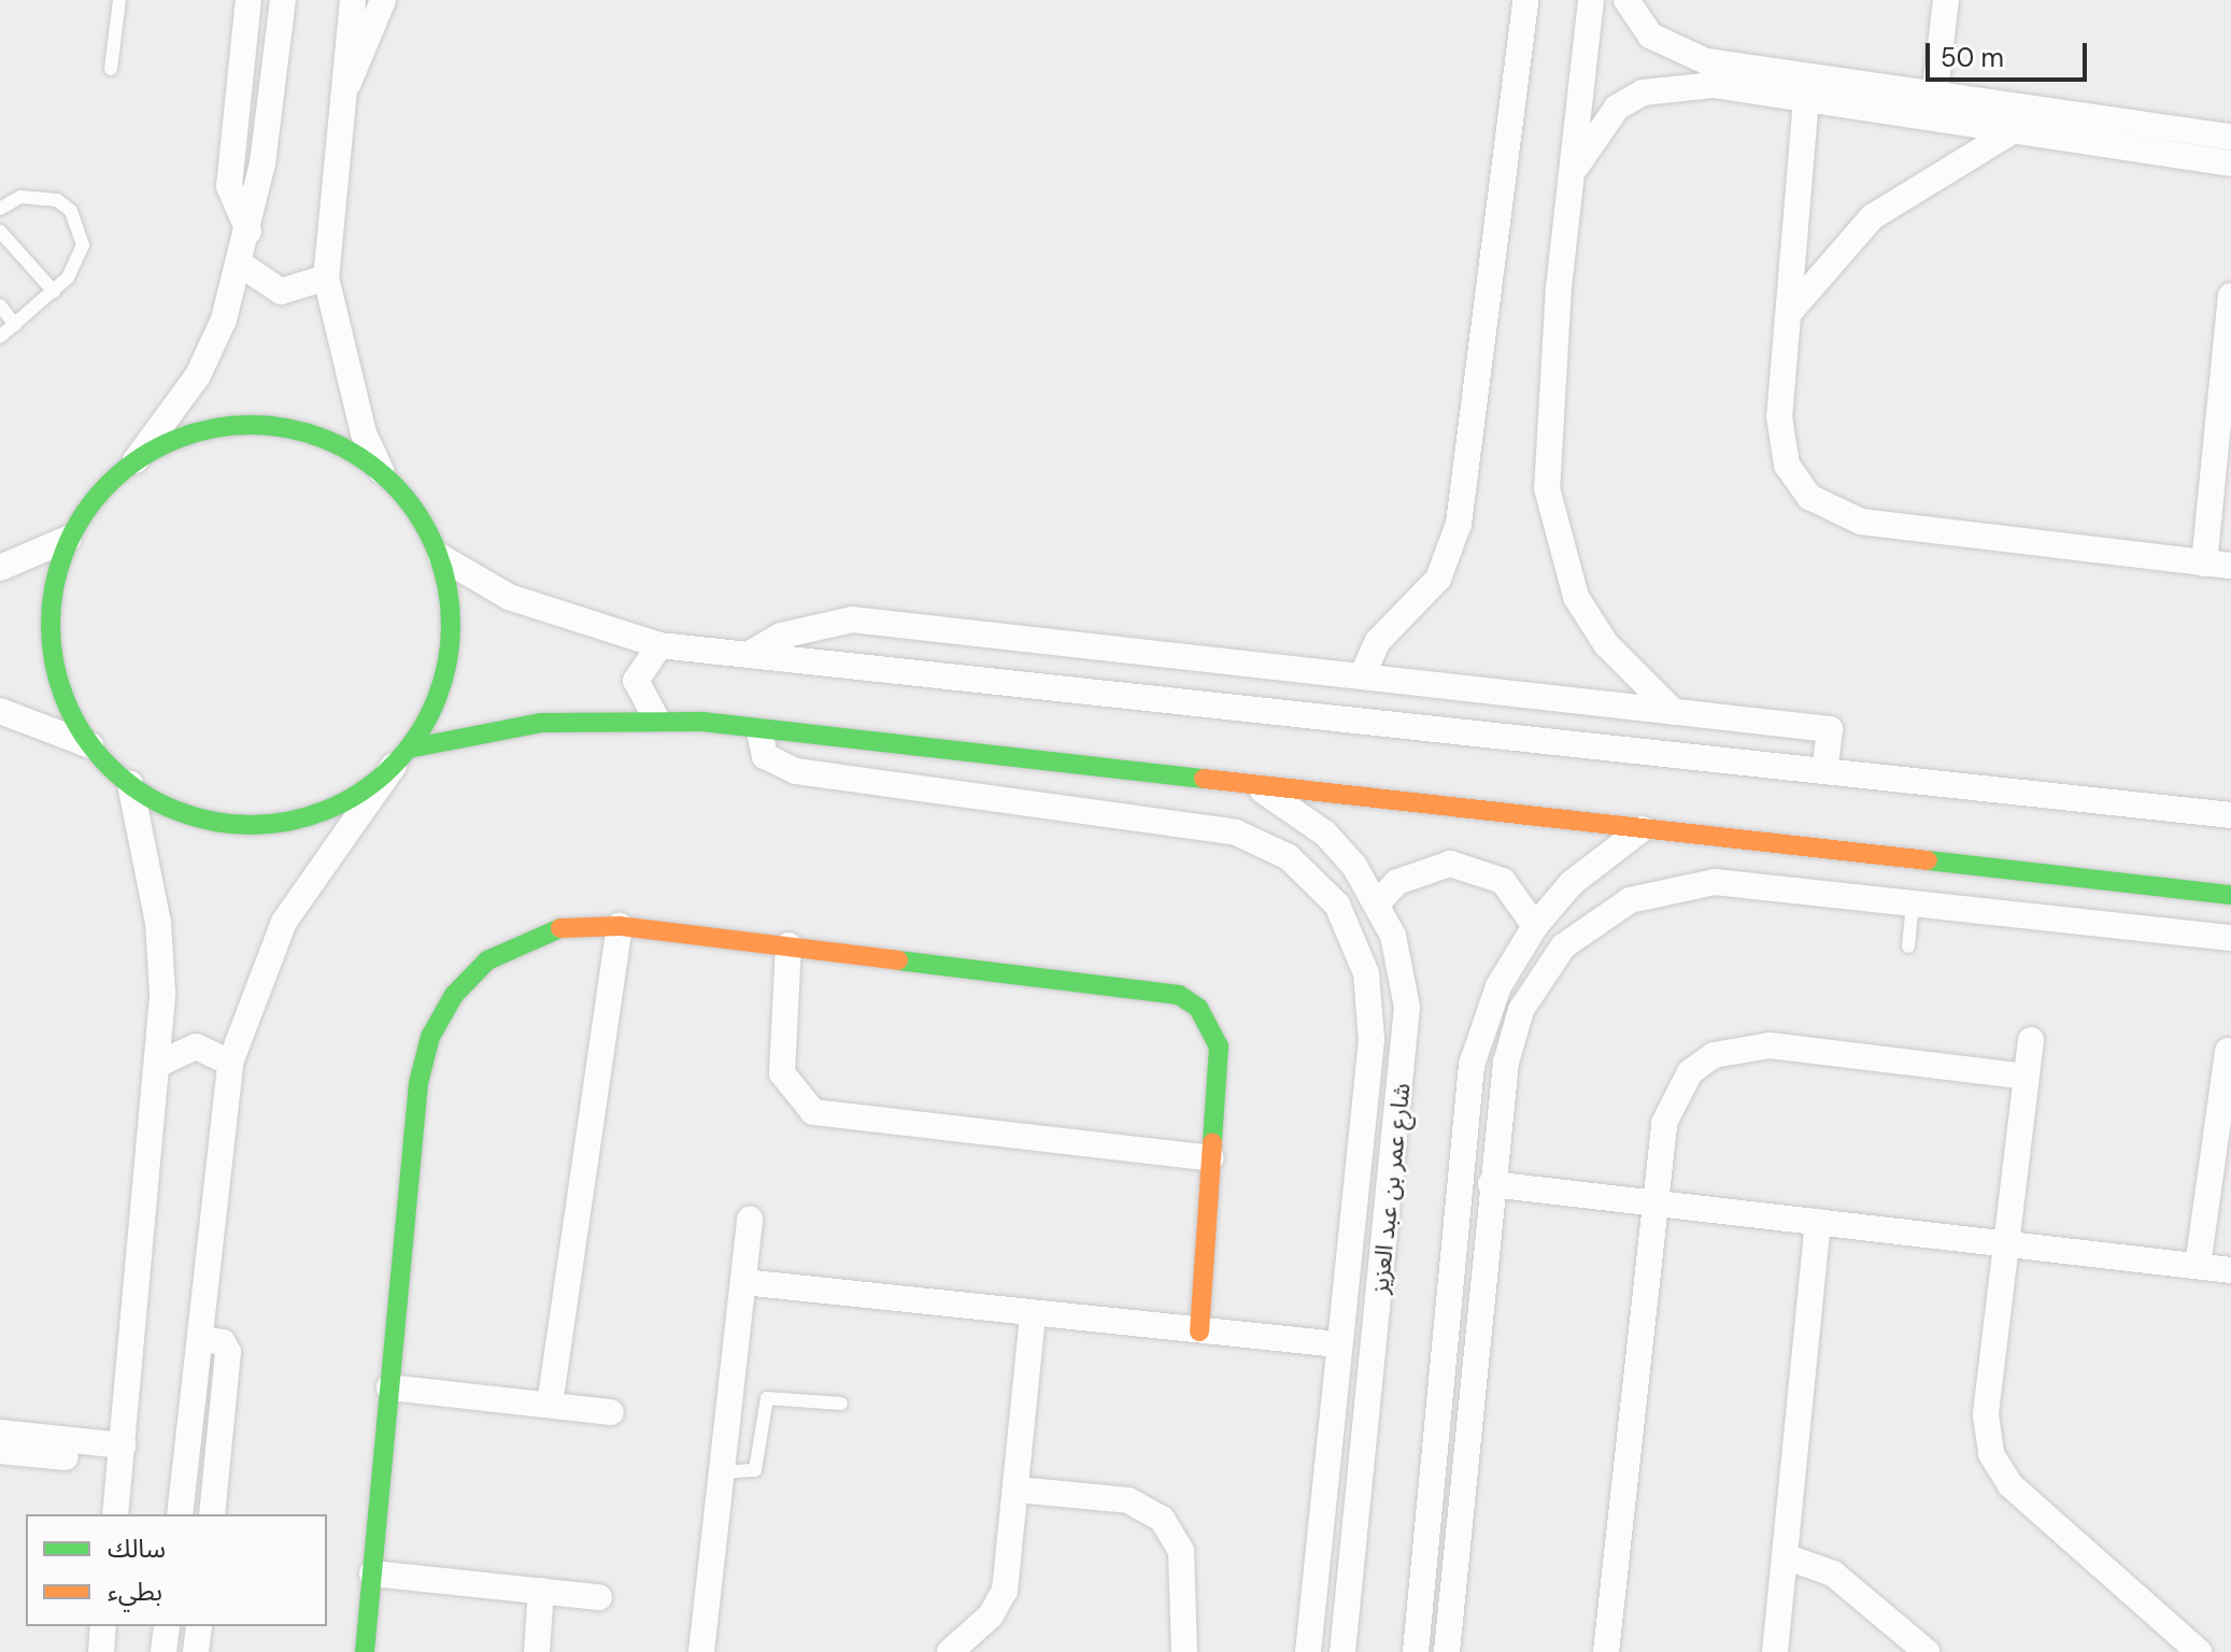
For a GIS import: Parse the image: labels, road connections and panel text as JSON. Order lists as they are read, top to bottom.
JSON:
{
  "streets": {
    "street": ["شارع عمر بن عبد العزيز"]
  },
  "legend": ["سالك", "بطيء"],
  "scale_bar": "50 m"
}
